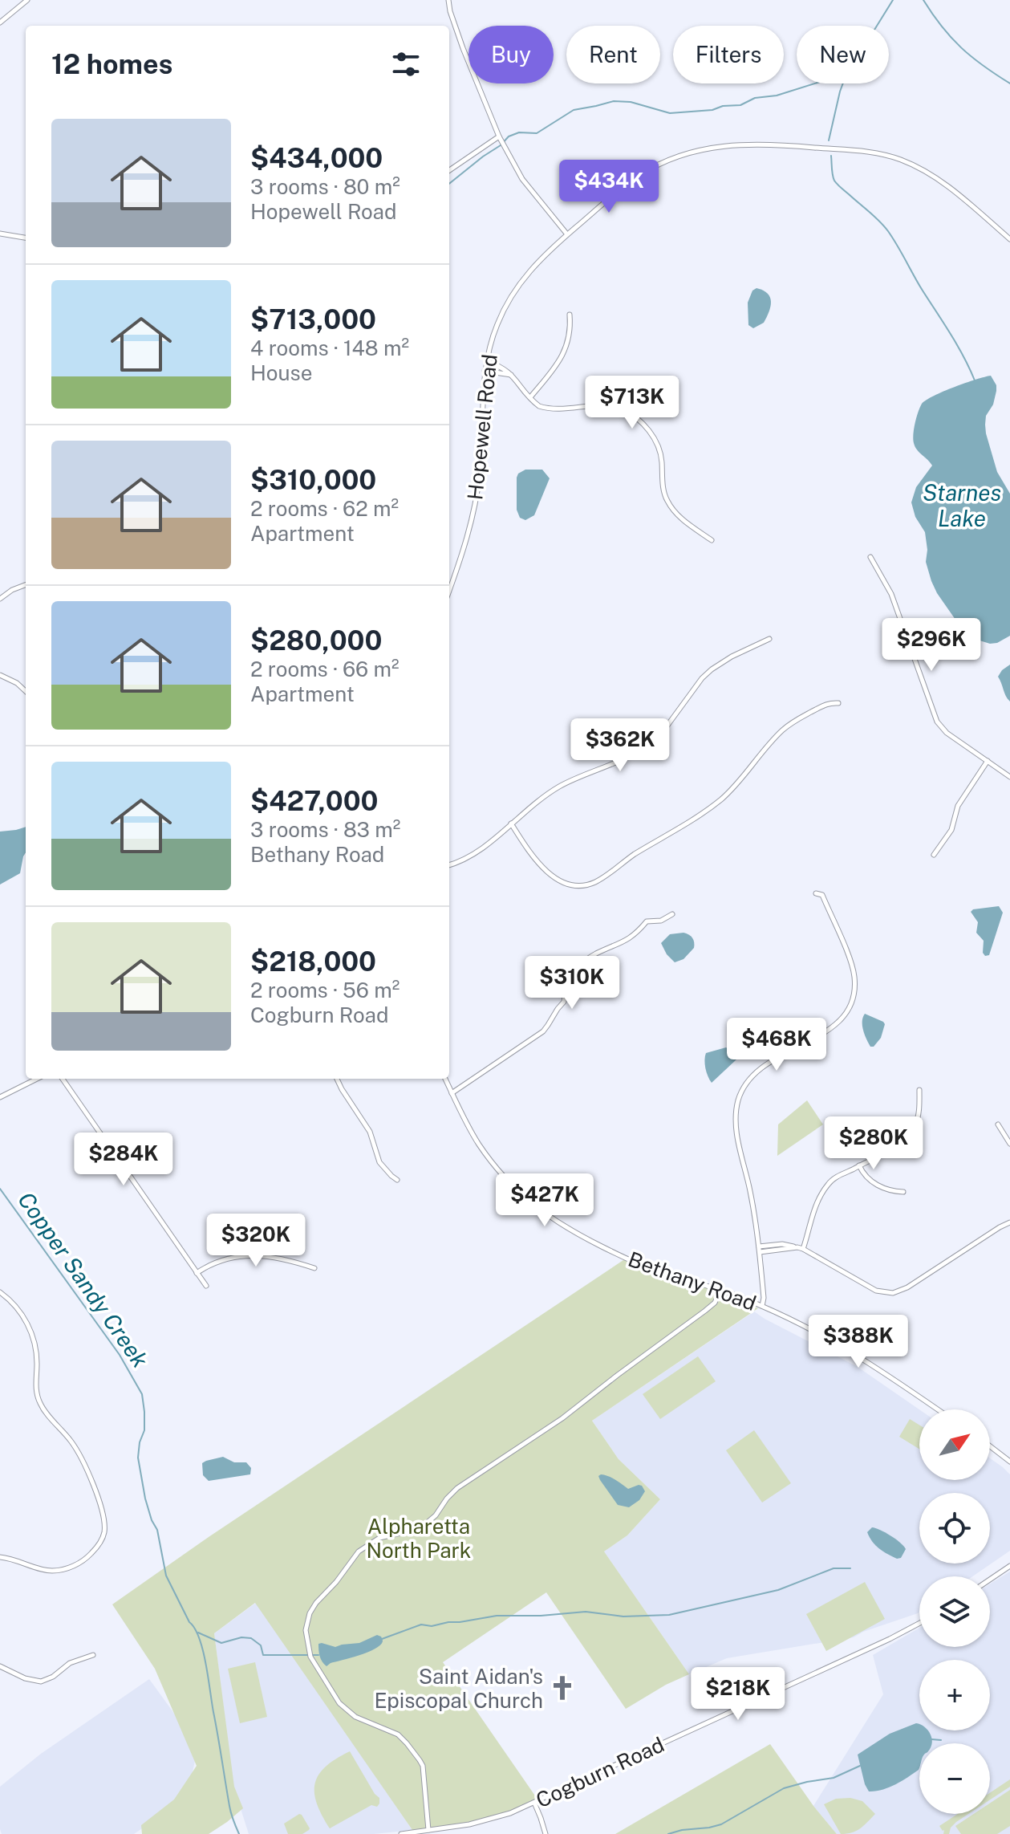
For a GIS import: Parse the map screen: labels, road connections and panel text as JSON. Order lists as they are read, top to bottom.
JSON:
{
  "streets": {
    "street": ["Hopewell Road", "Bethany Road", "Cogburn Road"]
  },
  "water": ["Starnes Lake", "Copper Sandy Creek"],
  "parks": ["Alpharetta North Park"],
  "places": {
    "church": ["Saint Aidan's Episcopal Church"]
  },
  "north": "top right",
  "page": {
    "chip": [
      "Buy",
      "Rent",
      "Filters",
      "New"
    ],
    "heading": "12 homes",
    "list": [
      {
        "name": "$434,000",
        "note": "3 rooms · 80 m² · Hopewell Road"
      },
      {
        "name": "$713,000",
        "note": "4 rooms · 148 m² · House"
      },
      {
        "name": "$310,000",
        "note": "2 rooms · 62 m² · Apartment"
      },
      {
        "name": "$280,000",
        "note": "2 rooms · 66 m² · Apartment"
      },
      {
        "name": "$427,000",
        "note": "3 rooms · 83 m² · Bethany Road"
      },
      {
        "name": "$218,000",
        "note": "2 rooms · 56 m² · Cogburn Road"
      }
    ],
    "price": [
      "$434K",
      "$713K",
      "$296K",
      "$362K",
      "$310K",
      "$468K",
      "$280K",
      "$284K",
      "$427K",
      "$320K",
      "$388K",
      "$218K"
    ],
    "map_buttons": ["+", "−"]
  }
}
